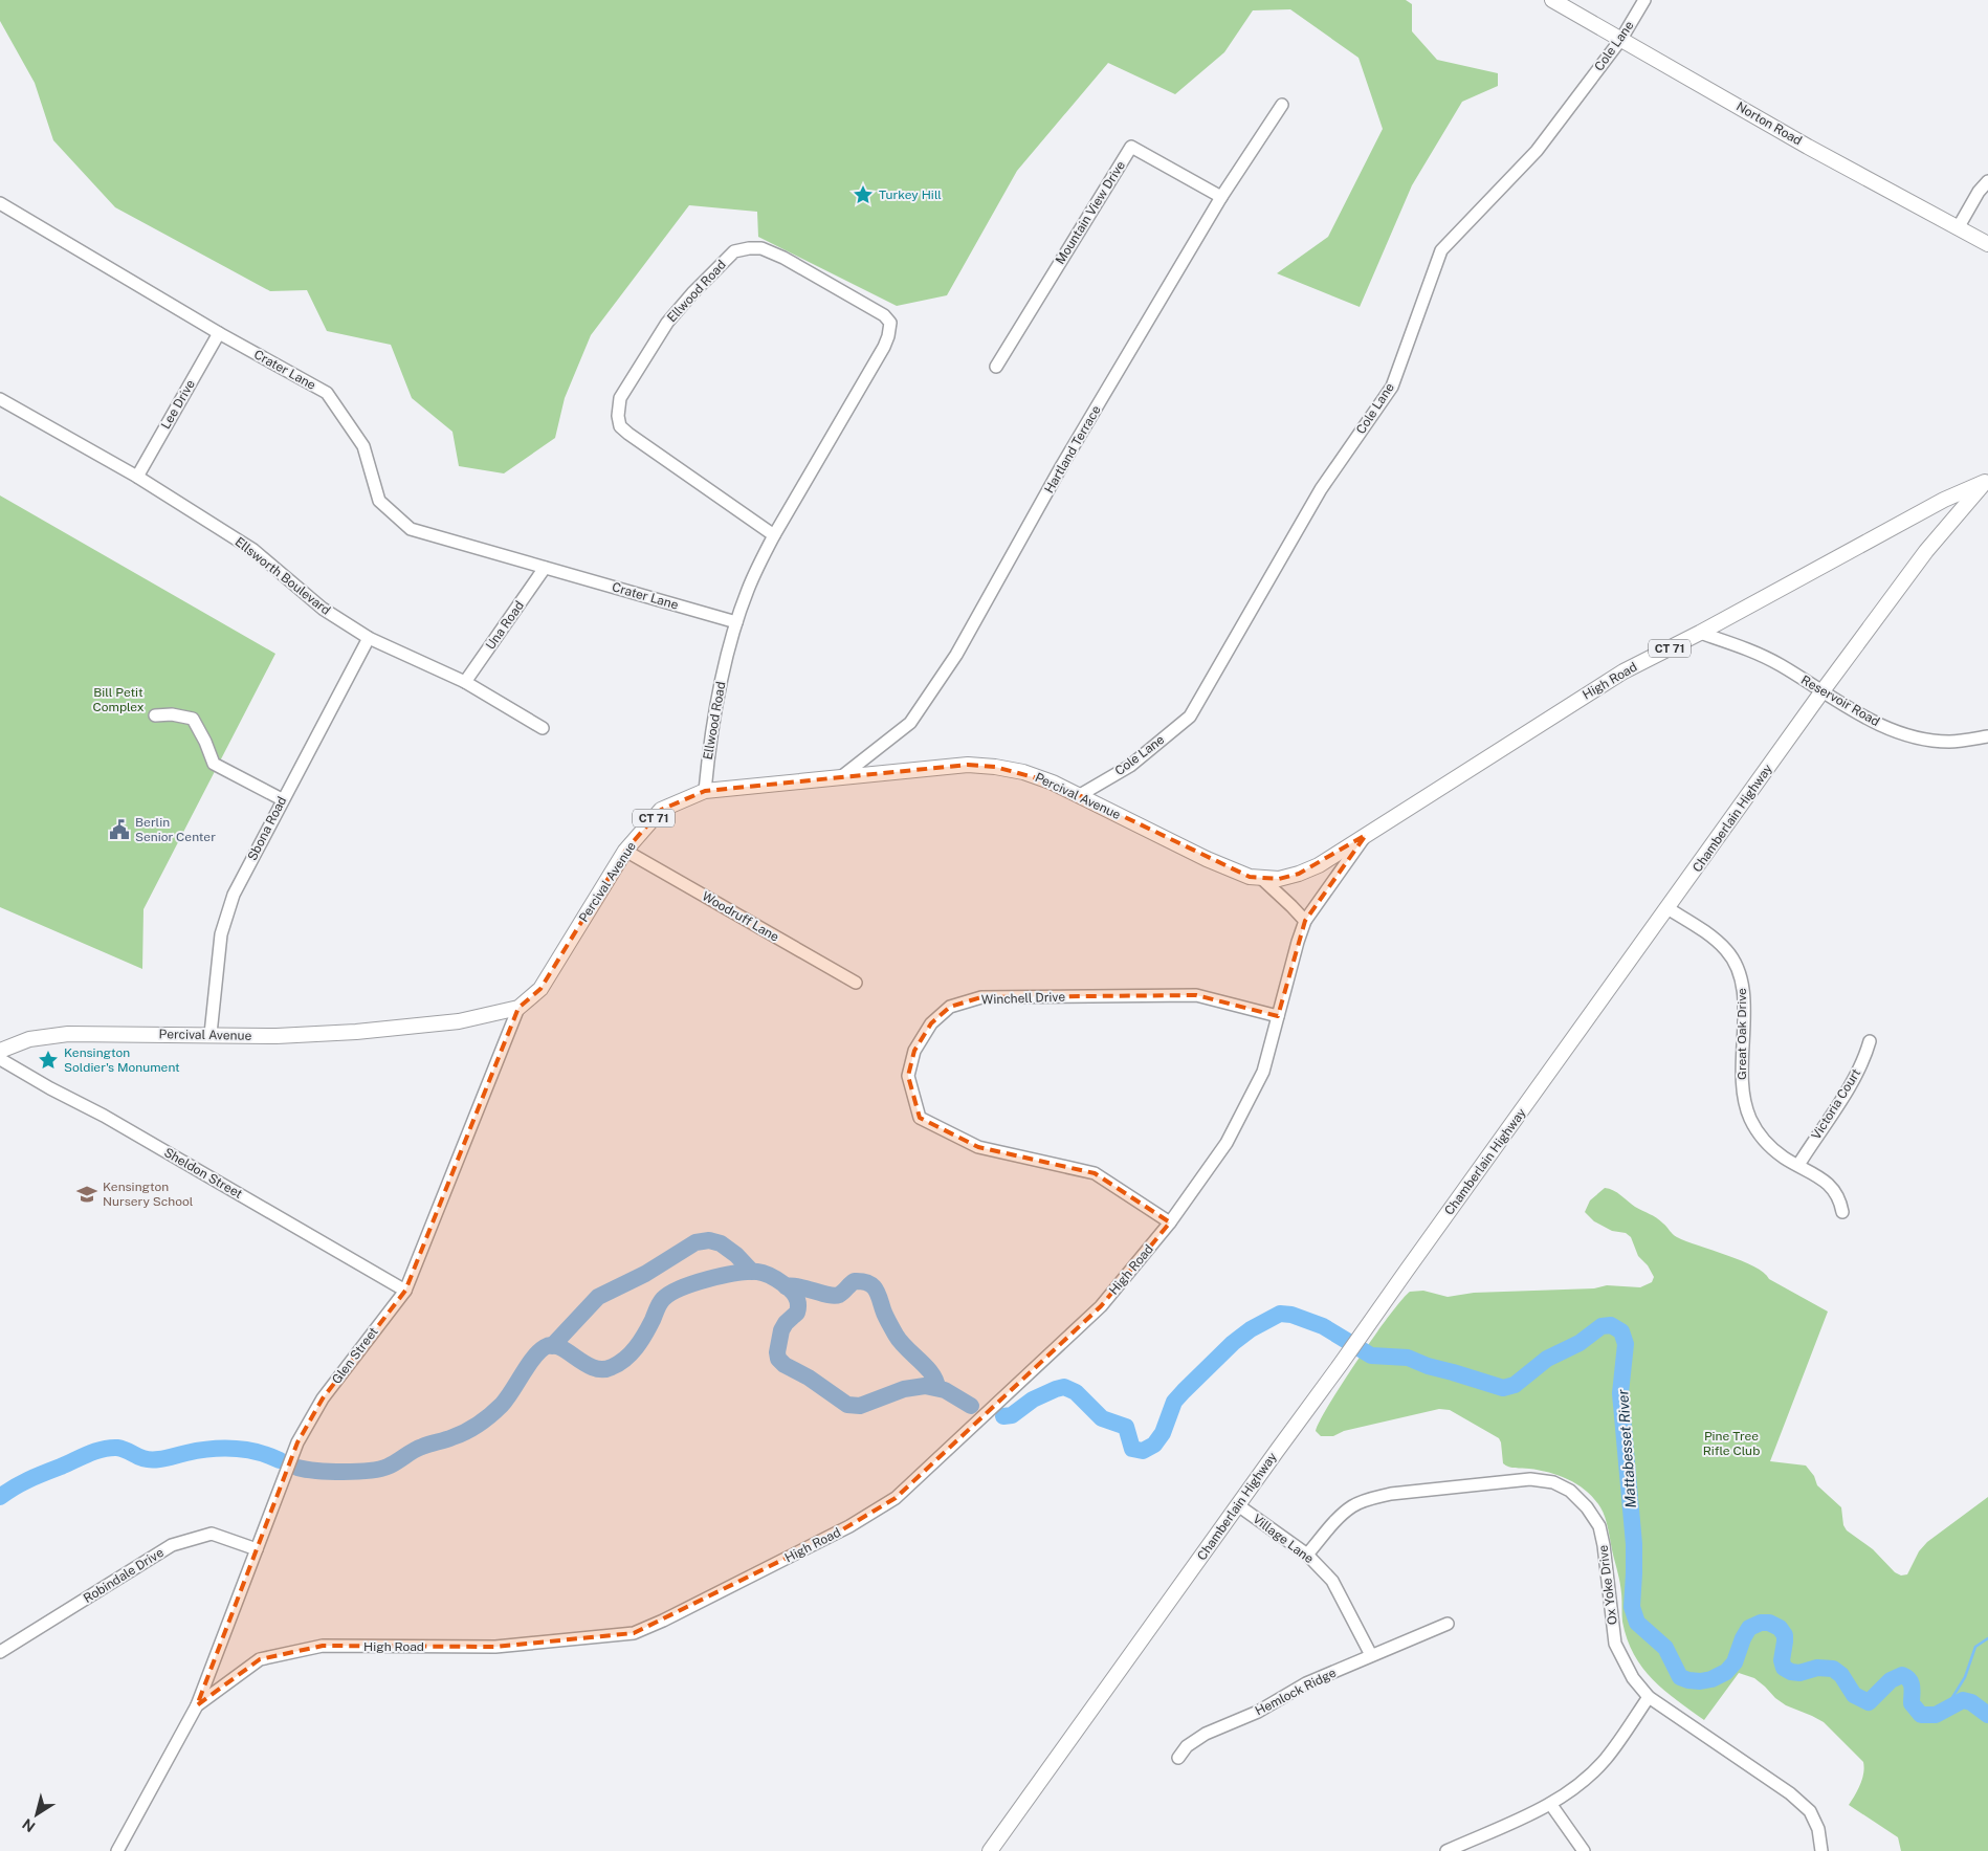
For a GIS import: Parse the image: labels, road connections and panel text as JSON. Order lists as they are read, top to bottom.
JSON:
{
  "streets": {
    "main road": [
      "Norton Road",
      "CT 71",
      "High Road",
      "Percival Avenue",
      "Chamberlain Highway"
    ],
    "street": [
      "Cole Lane",
      "Mountain View Drive",
      "Ellwood Road",
      "Crater Lane",
      "Lee Drive",
      "Hartland Terrace",
      "Ellsworth Boulevard",
      "Una Road",
      "Reservoir Road",
      "Sbona Road",
      "Woodruff Lane",
      "Winchell Drive",
      "Great Oak Drive",
      "Victoria Court",
      "Sheldon Street",
      "Glen Street",
      "Village Lane",
      "Robindale Drive",
      "Ox Yoke Drive",
      "Hemlock Ridge"
    ]
  },
  "crossings": [
    ["Cole Lane", "Norton Road"],
    ["Cole Lane", "Percival Avenue"],
    ["Mountain View Drive", "Hartland Terrace"],
    ["Ellwood Road", "Crater Lane"],
    ["Ellwood Road", "Percival Avenue"],
    ["Crater Lane", "Lee Drive"],
    ["Crater Lane", "Una Road"],
    ["Lee Drive", "Ellsworth Boulevard"],
    ["Hartland Terrace", "Percival Avenue"],
    ["Ellsworth Boulevard", "Una Road"],
    ["Ellsworth Boulevard", "Sbona Road"],
    ["High Road", "Reservoir Road"],
    ["High Road", "Percival Avenue"],
    ["High Road", "Chamberlain Highway"],
    ["High Road", "Winchell Drive"],
    ["High Road", "Glen Street"],
    ["Reservoir Road", "Chamberlain Highway"],
    ["Percival Avenue", "Sbona Road"],
    ["Percival Avenue", "Woodruff Lane"],
    ["Percival Avenue", "Glen Street"],
    ["Chamberlain Highway", "Great Oak Drive"],
    ["Chamberlain Highway", "Village Lane"],
    ["Great Oak Drive", "Victoria Court"],
    ["Sheldon Street", "Glen Street"],
    ["Glen Street", "Robindale Drive"],
    ["Village Lane", "Ox Yoke Drive"],
    ["Village Lane", "Hemlock Ridge"]
  ],
  "water": ["Mattabesset River"],
  "parks": ["Bill Petit Complex", "Pine Tree Rifle Club"],
  "places": {
    "place": ["Turkey Hill", "Kensington Soldier's Monument"],
    "public building": ["Berlin Senior Center"],
    "school or university": ["Kensington Nursery School"]
  },
  "north": "bottom left"
}
